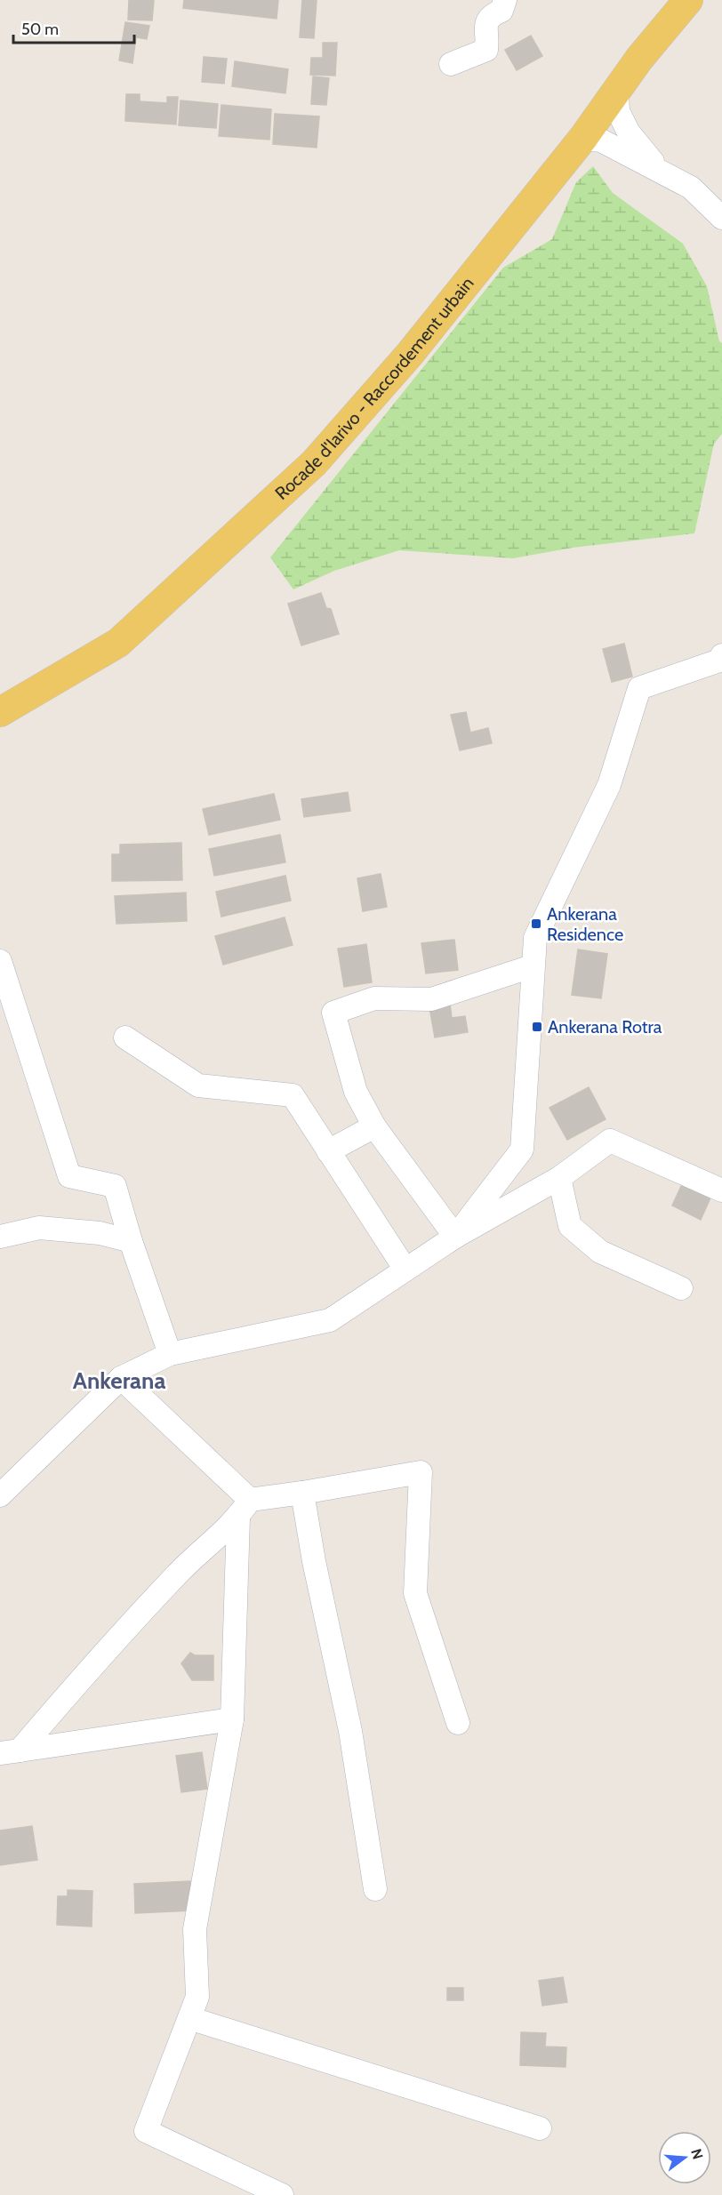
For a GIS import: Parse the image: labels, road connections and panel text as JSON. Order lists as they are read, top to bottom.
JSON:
{
  "streets": {
    "main road": ["Rocade d'Iarivo - Raccordement urbain"]
  },
  "districts": ["Ankerana"],
  "places": {
    "transit": ["Ankerana Residence", "Ankerana Rotra"]
  },
  "scale_bar": "50 m",
  "north": "right"
}
